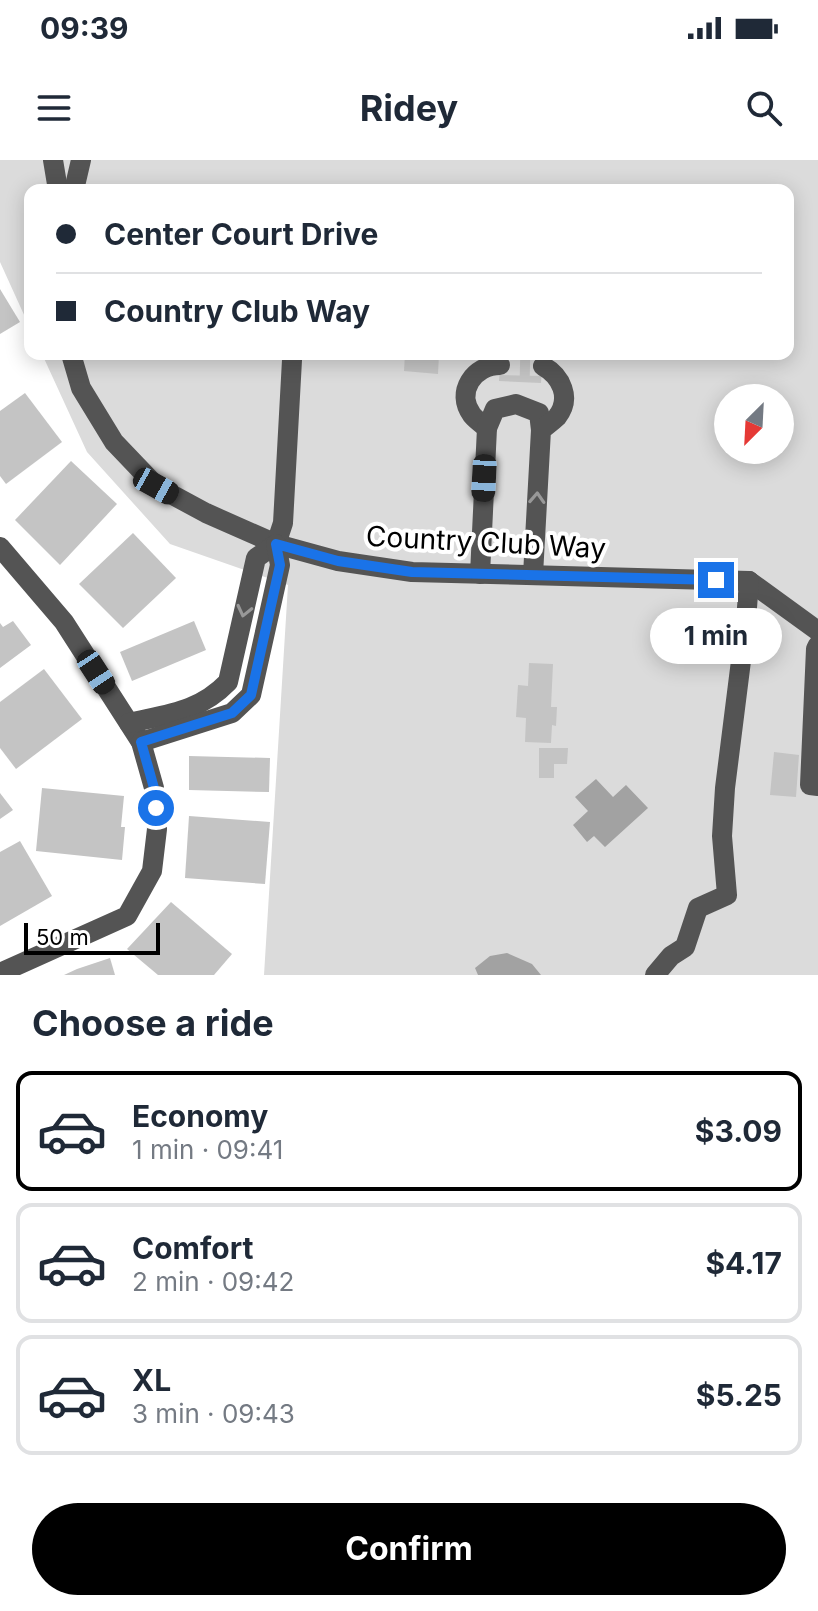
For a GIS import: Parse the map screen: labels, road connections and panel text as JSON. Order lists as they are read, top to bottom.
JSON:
{
  "streets": {
    "street": ["Country Club Way"]
  },
  "scale_bar": "50 m",
  "north": "bottom left",
  "page": {
    "status": "09:39",
    "header": "Ridey",
    "banner": ["Center Court Drive", "Country Club Way"],
    "bubble": "1 min",
    "scale": "50 m",
    "heading": "Choose a ride",
    "list": [
      {
        "name": "Economy",
        "note": "1 min · 09:41",
        "value": "$3.09"
      },
      {
        "name": "Comfort",
        "note": "2 min · 09:42",
        "value": "$4.17"
      },
      {
        "name": "XL",
        "note": "3 min · 09:43",
        "value": "$5.25"
      }
    ],
    "buttons": "Confirm"
  }
}
